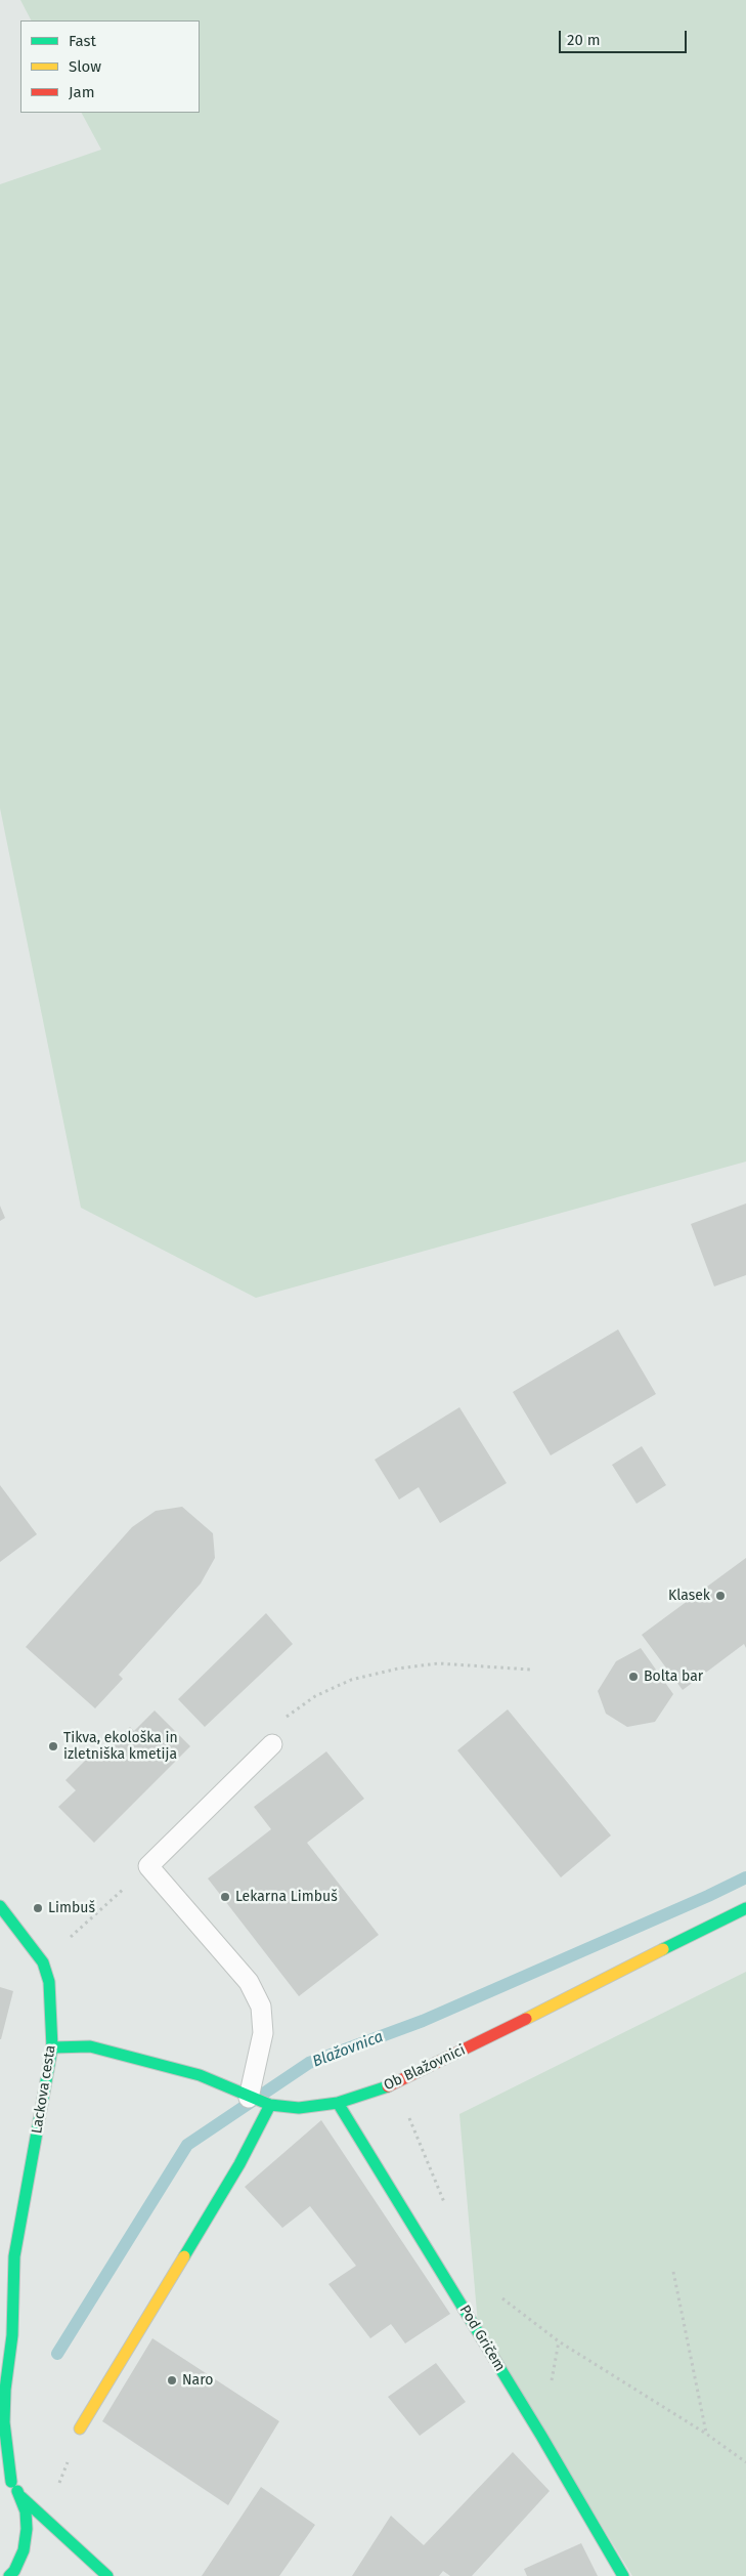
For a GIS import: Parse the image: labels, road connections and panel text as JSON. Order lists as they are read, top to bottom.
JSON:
{
  "streets": {
    "street": ["Ob Blažovnici", "Lackova cesta", "Pod Gričem"]
  },
  "crossings": [
    ["Ob Blažovnici", "Lackova cesta"],
    ["Ob Blažovnici", "Pod Gričem"]
  ],
  "water": ["Blažovnica"],
  "places": [
    "Klasek",
    "Bolta bar",
    "Tikva, ekološka in izletniška kmetija",
    "Lekarna Limbuš",
    "Limbuš",
    "Naro"
  ],
  "legend": ["Fast", "Slow", "Jam"],
  "scale_bar": "20 m"
}
